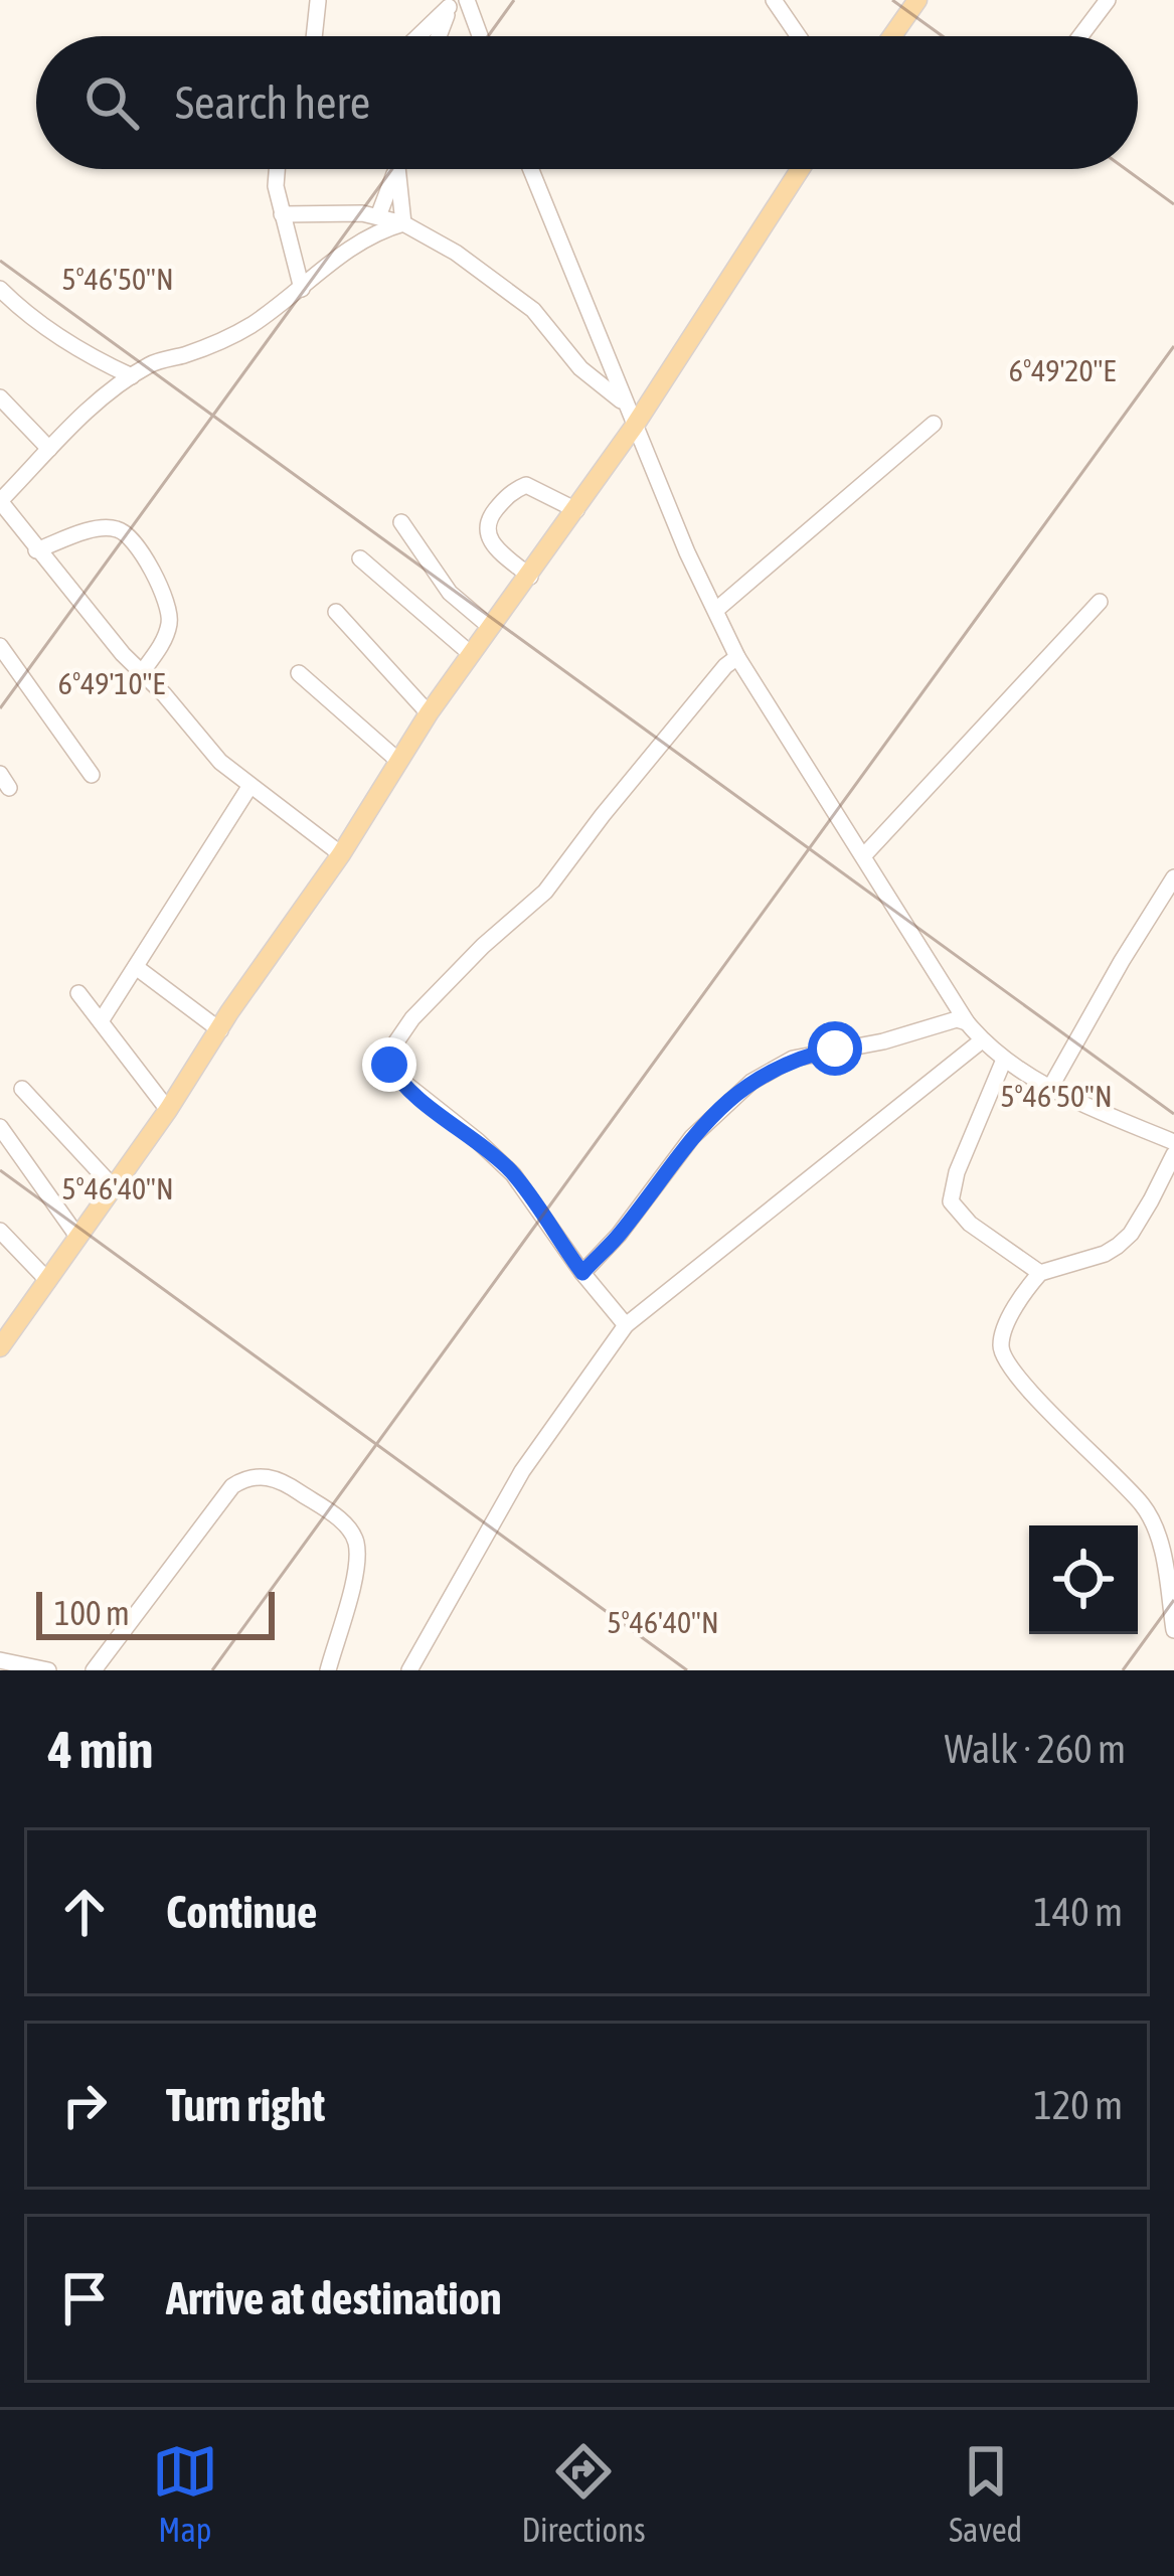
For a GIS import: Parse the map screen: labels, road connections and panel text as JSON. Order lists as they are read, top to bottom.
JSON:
{
  "scale_bar": "100 m",
  "page": {
    "search": "Search here",
    "scale": "100 m",
    "heading": ["4 min", "Walk · 260 m"],
    "list": [
      ["Continue", "140 m"],
      ["Turn right", "120 m"],
      "Arrive at destination"
    ],
    "nav": ["Map", "Directions", "Saved"]
  },
  "coordinates": [
    "5°46'50\"N",
    "6°49'20\"E",
    "6°49'10\"E",
    "5°46'40\"N"
  ]
}
